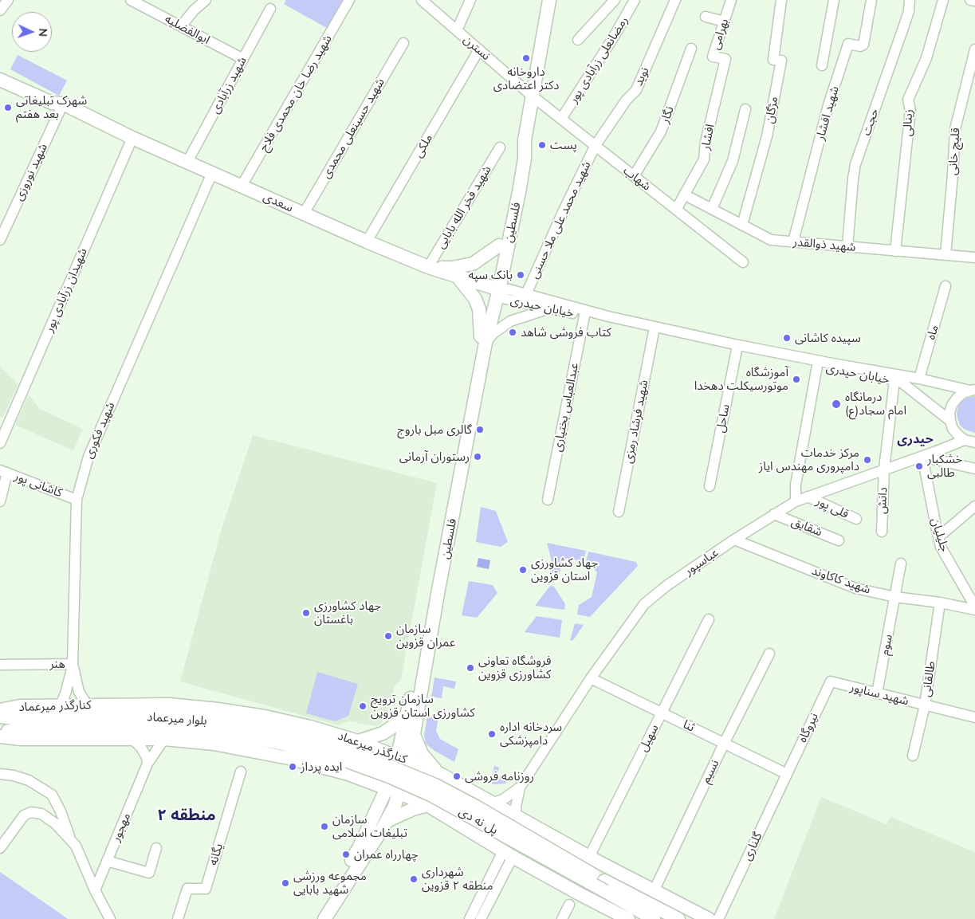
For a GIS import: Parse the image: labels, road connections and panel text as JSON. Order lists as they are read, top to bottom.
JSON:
{
  "streets": {
    "main road": [
      "سعدی",
      "فلسطین",
      "کنارگذر میرعماد",
      "بلوار میرعماد",
      "پل نه دی"
    ],
    "street": [
      "ابوالفضلیه",
      "بهرامی",
      "نسترن",
      "رمضانعلی زرآبادی پور",
      "نوید",
      "شهید زرآبادی",
      "شهید رضا خان محمدی فلاح",
      "مژگان",
      "شهید افشار",
      "نگار",
      "حجت",
      "زینالی",
      "شهید حسینعلی محمدی",
      "افشار",
      "ملکی",
      "قلیچ خانی",
      "شهید نوروزی",
      "شهاب",
      "شهید فخر الله بابایی",
      "شهید محمد علی ملا حسنی",
      "شهید ذوالقدر",
      "شهیدان زرآبادی پور",
      "خیابان حیدری",
      "ماه",
      "عبدالعباس بختیاری",
      "ساحل",
      "شهید فرشاد رمزی",
      "شهید فکوری",
      "کاشانی پور",
      "دانش",
      "قلی پور",
      "شقایق",
      "جلیلیان",
      "عباسپور",
      "شهید کاکاوند",
      "سوم",
      "هنر",
      "طالقانی",
      "شهید سناپور",
      "ثنا",
      "نیروگاه",
      "سهیل",
      "نسیم",
      "مهجور",
      "گلناری",
      "یگانه"
    ]
  },
  "crossings": [
    ["ابوالفضلیه", "شهید زرآبادی"],
    ["بهرامی", "افشار"],
    ["نسترن", "ملکی"],
    ["نسترن", "شهاب"],
    ["نسترن", "فلسطین"],
    ["رمضانعلی زرآبادی پور", "شهاب"],
    ["نوید", "شهاب"],
    ["نوید", "شهید محمد علی ملا حسنی"],
    ["شهید زرآبادی", "سعدی"],
    ["شهید رضا خان محمدی فلاح", "سعدی"],
    ["مژگان", "شهید ذوالقدر"],
    ["شهید افشار", "شهید ذوالقدر"],
    ["نگار", "شهاب"],
    ["حجت", "شهید ذوالقدر"],
    ["زینالی", "شهید ذوالقدر"],
    ["شهید حسینعلی محمدی", "سعدی"],
    ["افشار", "شهاب"],
    ["افشار", "شهید ذوالقدر"],
    ["ملکی", "سعدی"],
    ["قلیچ خانی", "شهید ذوالقدر"],
    ["شهید نوروزی", "سعدی"],
    ["شهاب", "شهید محمد علی ملا حسنی"],
    ["شهاب", "فلسطین"],
    ["سعدی", "شهید فخر الله بابایی"],
    ["سعدی", "فلسطین"],
    ["سعدی", "شهیدان زرآبادی پور"],
    ["سعدی", "خیابان حیدری"],
    ["سعدی", "شهید فکوری"],
    ["شهید محمد علی ملا حسنی", "خیابان حیدری"],
    ["فلسطین", "خیابان حیدری"],
    ["فلسطین", "کنارگذر میرعماد"],
    ["خیابان حیدری", "عبدالعباس بختیاری"],
    ["خیابان حیدری", "ساحل"],
    ["خیابان حیدری", "شهید فرشاد رمزی"],
    ["خیابان حیدری", "دانش"],
    ["شهید فکوری", "کاشانی پور"],
    ["شهید فکوری", "هنر"],
    ["شهید فکوری", "کنارگذر میرعماد"],
    ["دانش", "عباسپور"],
    ["قلی پور", "عباسپور"],
    ["شقایق", "عباسپور"],
    ["جلیلیان", "عباسپور"],
    ["جلیلیان", "شهید کاکاوند"],
    ["عباسپور", "شهید کاکاوند"],
    ["عباسپور", "ثنا"],
    ["شهید کاکاوند", "سوم"],
    ["شهید کاکاوند", "طالقانی"],
    ["سوم", "شهید سناپور"],
    ["هنر", "کنارگذر میرعماد"],
    ["طالقانی", "شهید سناپور"],
    ["شهید سناپور", "نیروگاه"],
    ["کنارگذر میرعماد", "بلوار میرعماد"],
    ["کنارگذر میرعماد", "سهیل"],
    ["کنارگذر میرعماد", "نسیم"],
    ["کنارگذر میرعماد", "پل نه دی"],
    ["کنارگذر میرعماد", "مهجور"],
    ["بلوار میرعماد", "پل نه دی"],
    ["ثنا", "نیروگاه"],
    ["ثنا", "سهیل"],
    ["ثنا", "نسیم"],
    ["ثنا", "گلناری"],
    ["نیروگاه", "گلناری"]
  ],
  "districts": ["حیدری", "منطقه ۲"],
  "places": [
    "داروخانه دکتر اعتضادی",
    "شهرک تبلیغاتی بعد هفتم",
    "پست",
    "بانک سپه",
    "کتاب فروشی شاهد",
    "سپیده کاشانی",
    "آموزشگاه موتورسیکلت دهخدا",
    "درمانگاه امام سجاد(ع)",
    "گالری مبل باروج",
    "رستوران آرمانی",
    "مرکز خدمات دامپروری مهندس ایاز",
    "خشکبار طالبی",
    "جهاد کشاورزی استان قزوین",
    "جهاد کشاورزی باغستان",
    "سازمان عمران قزوین",
    "فروشگاه تعاونی کشاورزی قزوین",
    "سازمان ترویج کشاورزی استان قزوین",
    "سردخانه اداره دامپزشکی",
    "ایده پرداز",
    "روزنامه فروشی",
    "سازمان تبلیغات اسلامی",
    "چهارراه عمران",
    "شهرداری منطقه ۲ قزوین",
    "مجموعه ورزشی شهید بابایی"
  ],
  "north": "right"
}
